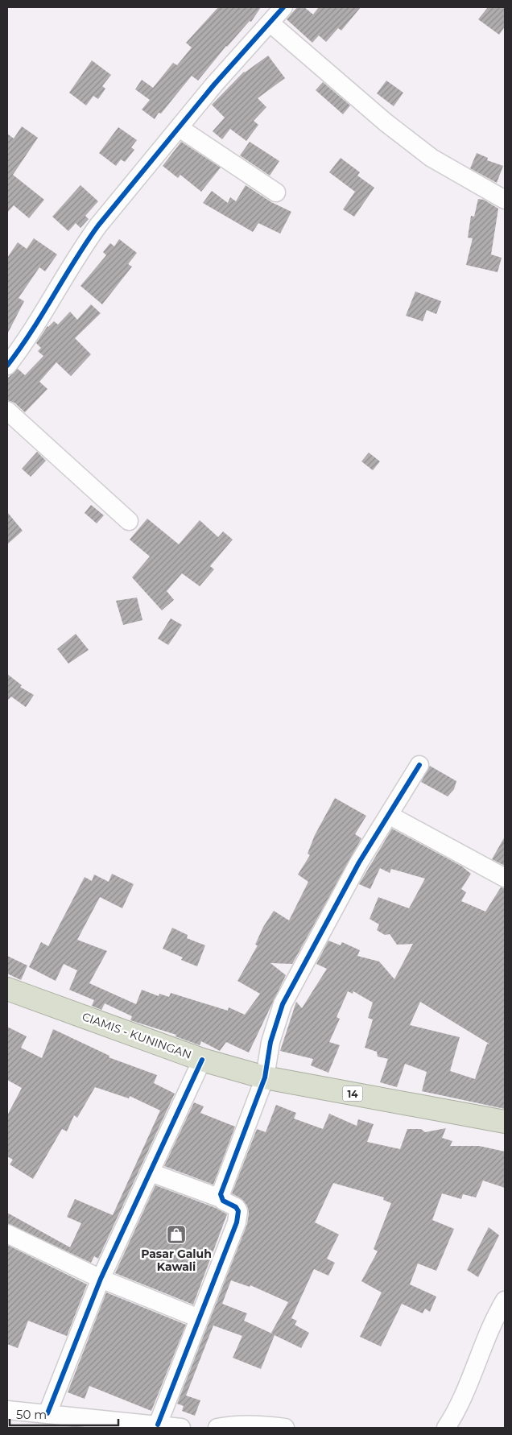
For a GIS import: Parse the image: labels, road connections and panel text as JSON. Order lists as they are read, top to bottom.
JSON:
{
  "streets": {
    "highway": ["CIAMIS - KUNINGAN", "14"]
  },
  "places": {
    "shop": ["Pasar Galuh Kawali"]
  },
  "scale_bar": "50 m"
}
